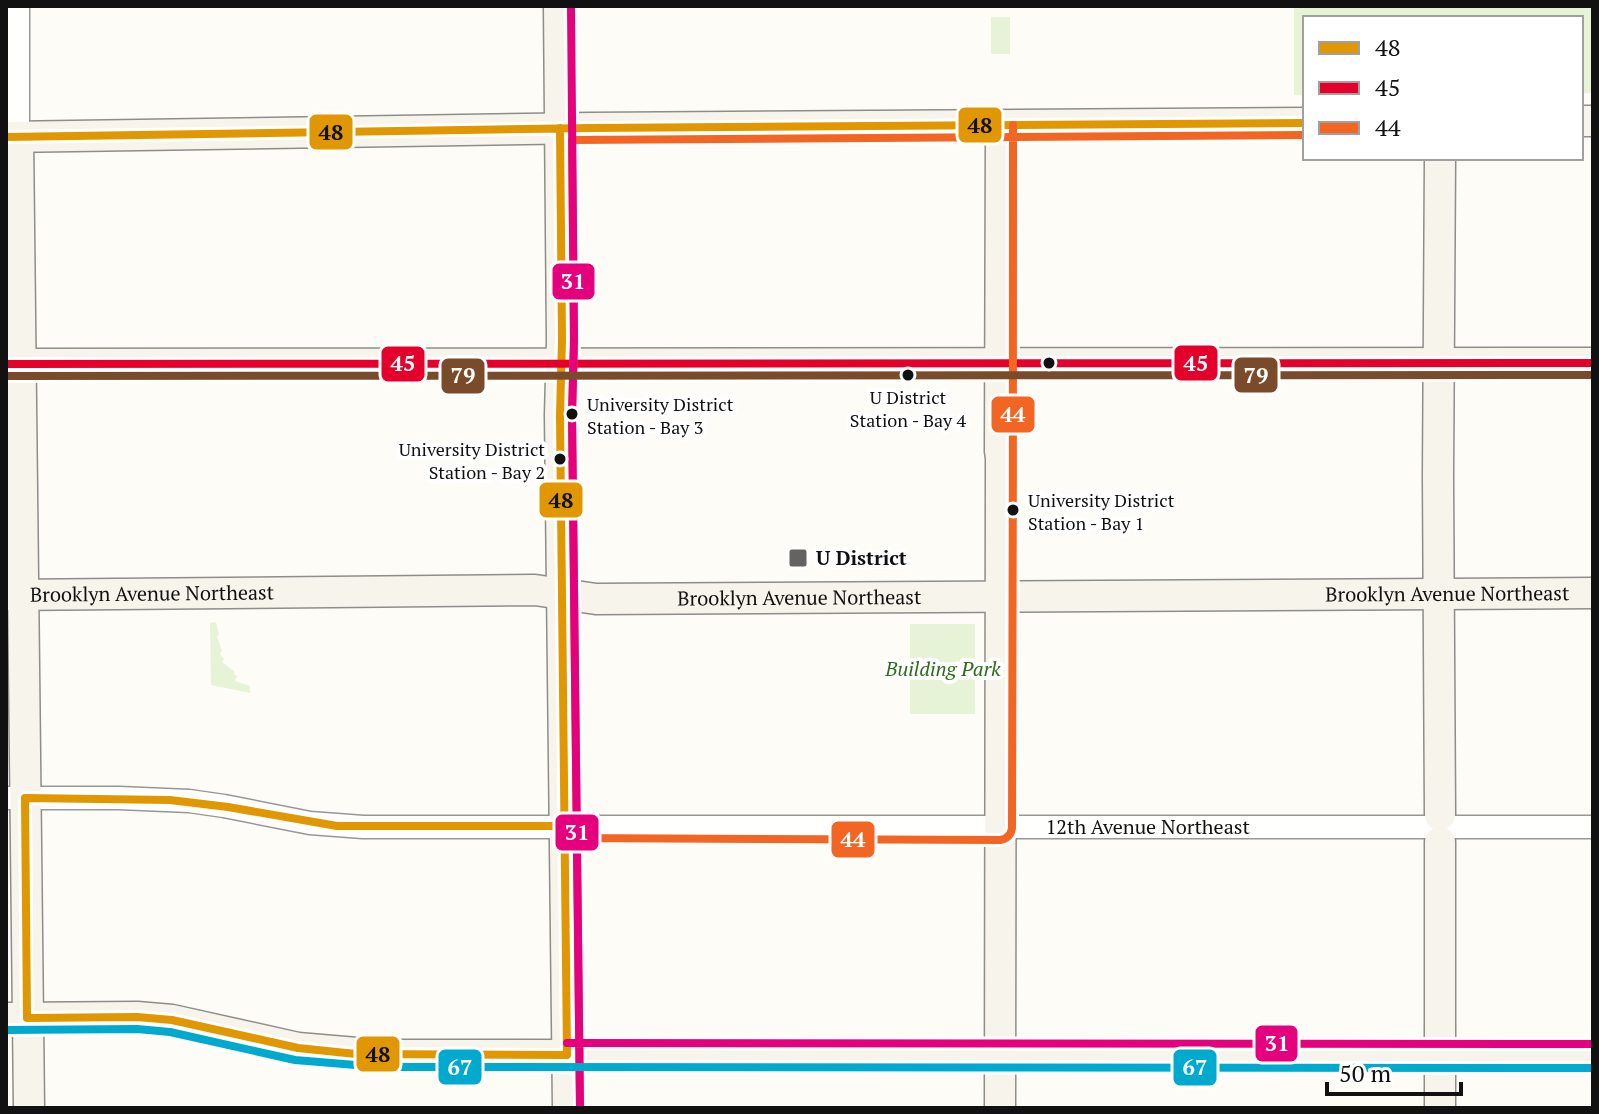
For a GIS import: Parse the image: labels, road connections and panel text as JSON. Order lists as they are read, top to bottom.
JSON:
{
  "streets": {
    "street": ["Brooklyn Avenue Northeast", "12th Avenue Northeast"]
  },
  "parks": ["Building Park"],
  "places": {
    "other": [
      "U District Station - Bay 4",
      "University District Station - Bay 3",
      "University District Station - Bay 2",
      "University District Station - Bay 1"
    ],
    "transit": ["U District"]
  },
  "lines": [
    "transit line 31",
    "transit line 48",
    "transit line 44",
    "transit line 45",
    "transit line 79",
    "transit line 67"
  ],
  "legend": ["48", "45", "44"],
  "scale_bar": "50 m"
}
